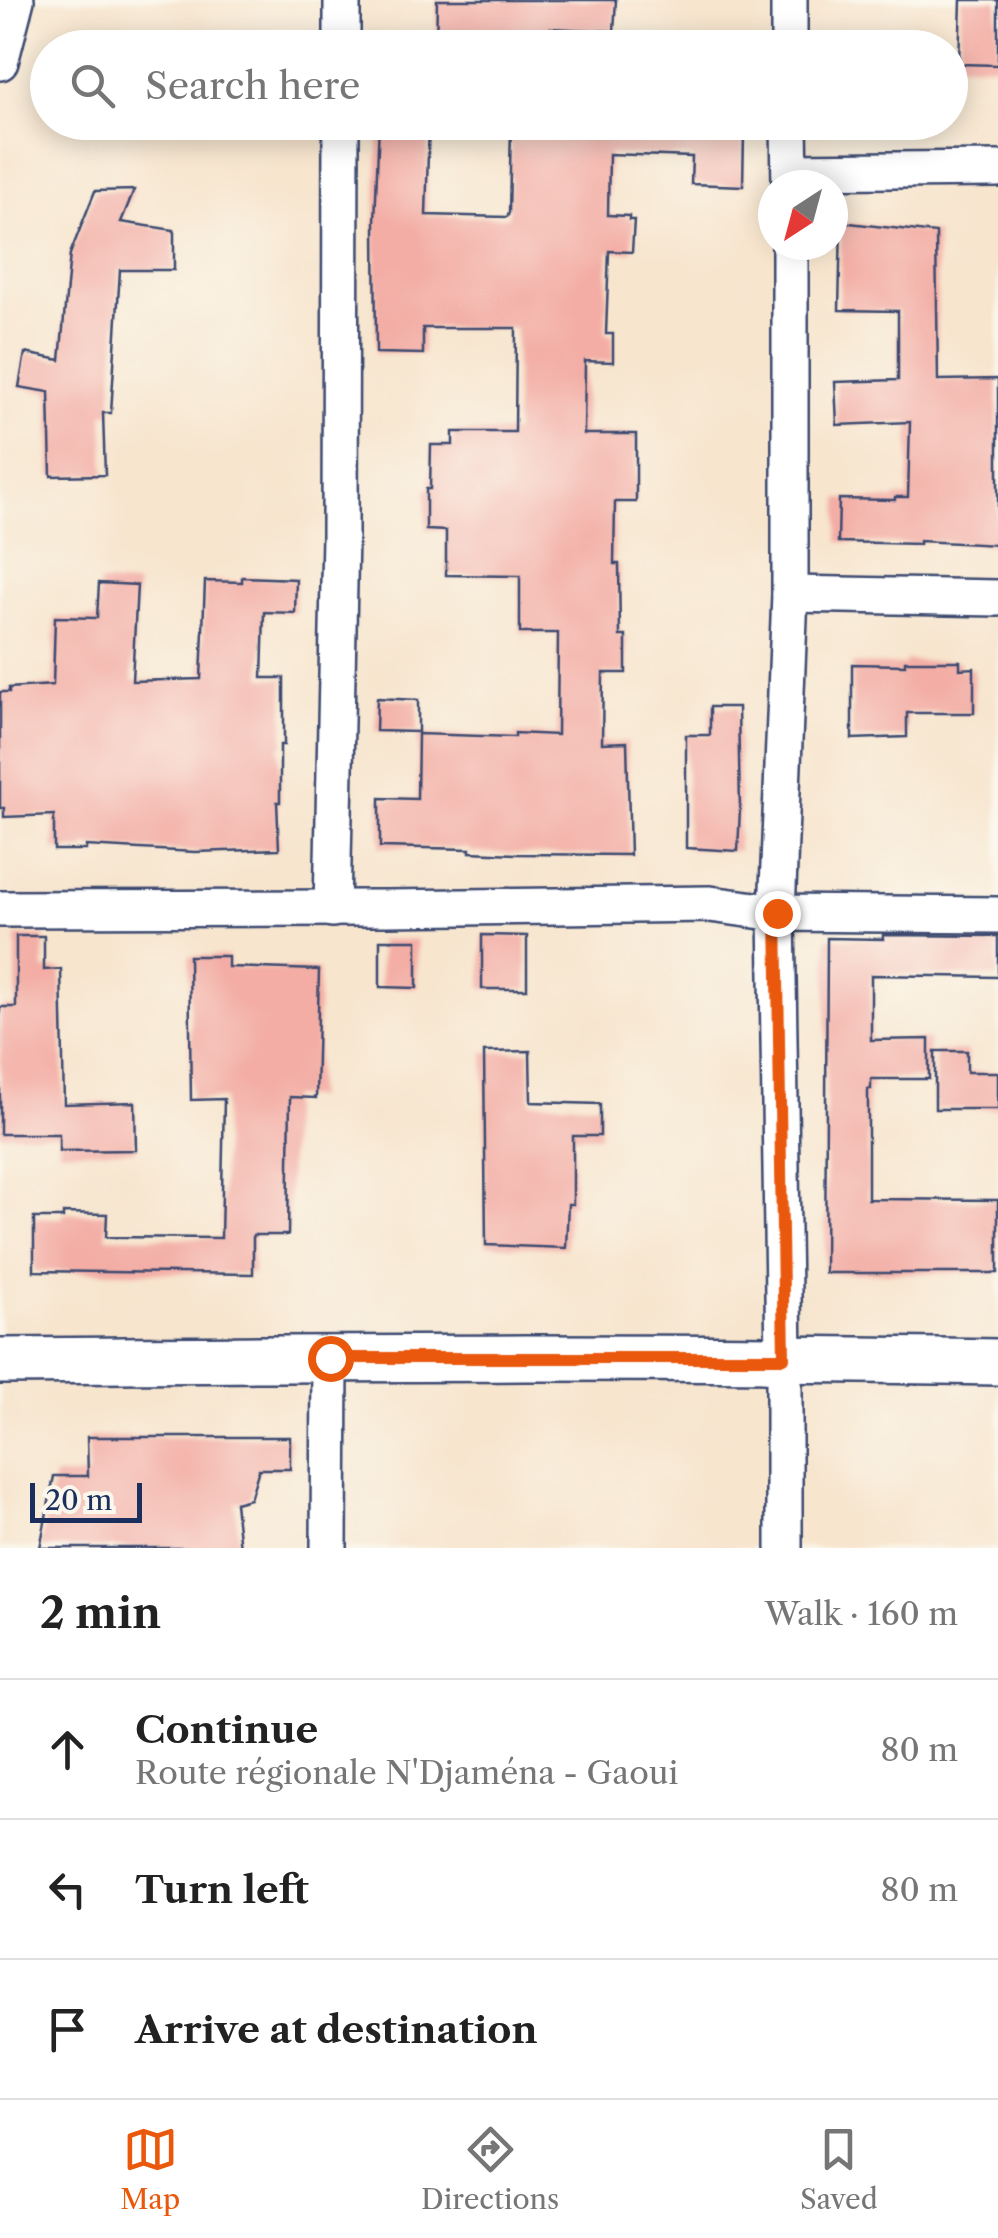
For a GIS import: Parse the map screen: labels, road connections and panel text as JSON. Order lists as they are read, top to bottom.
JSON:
{
  "scale_bar": "20 m",
  "north": "bottom left",
  "page": {
    "search": "Search here",
    "scale": "20 m",
    "heading": ["2 min", "Walk · 160 m"],
    "list": [
      ["Continue", "Route régionale N'Djaména - Gaoui", "80 m"],
      ["Turn left", "80 m"],
      "Arrive at destination"
    ],
    "nav": ["Map", "Directions", "Saved"]
  }
}
